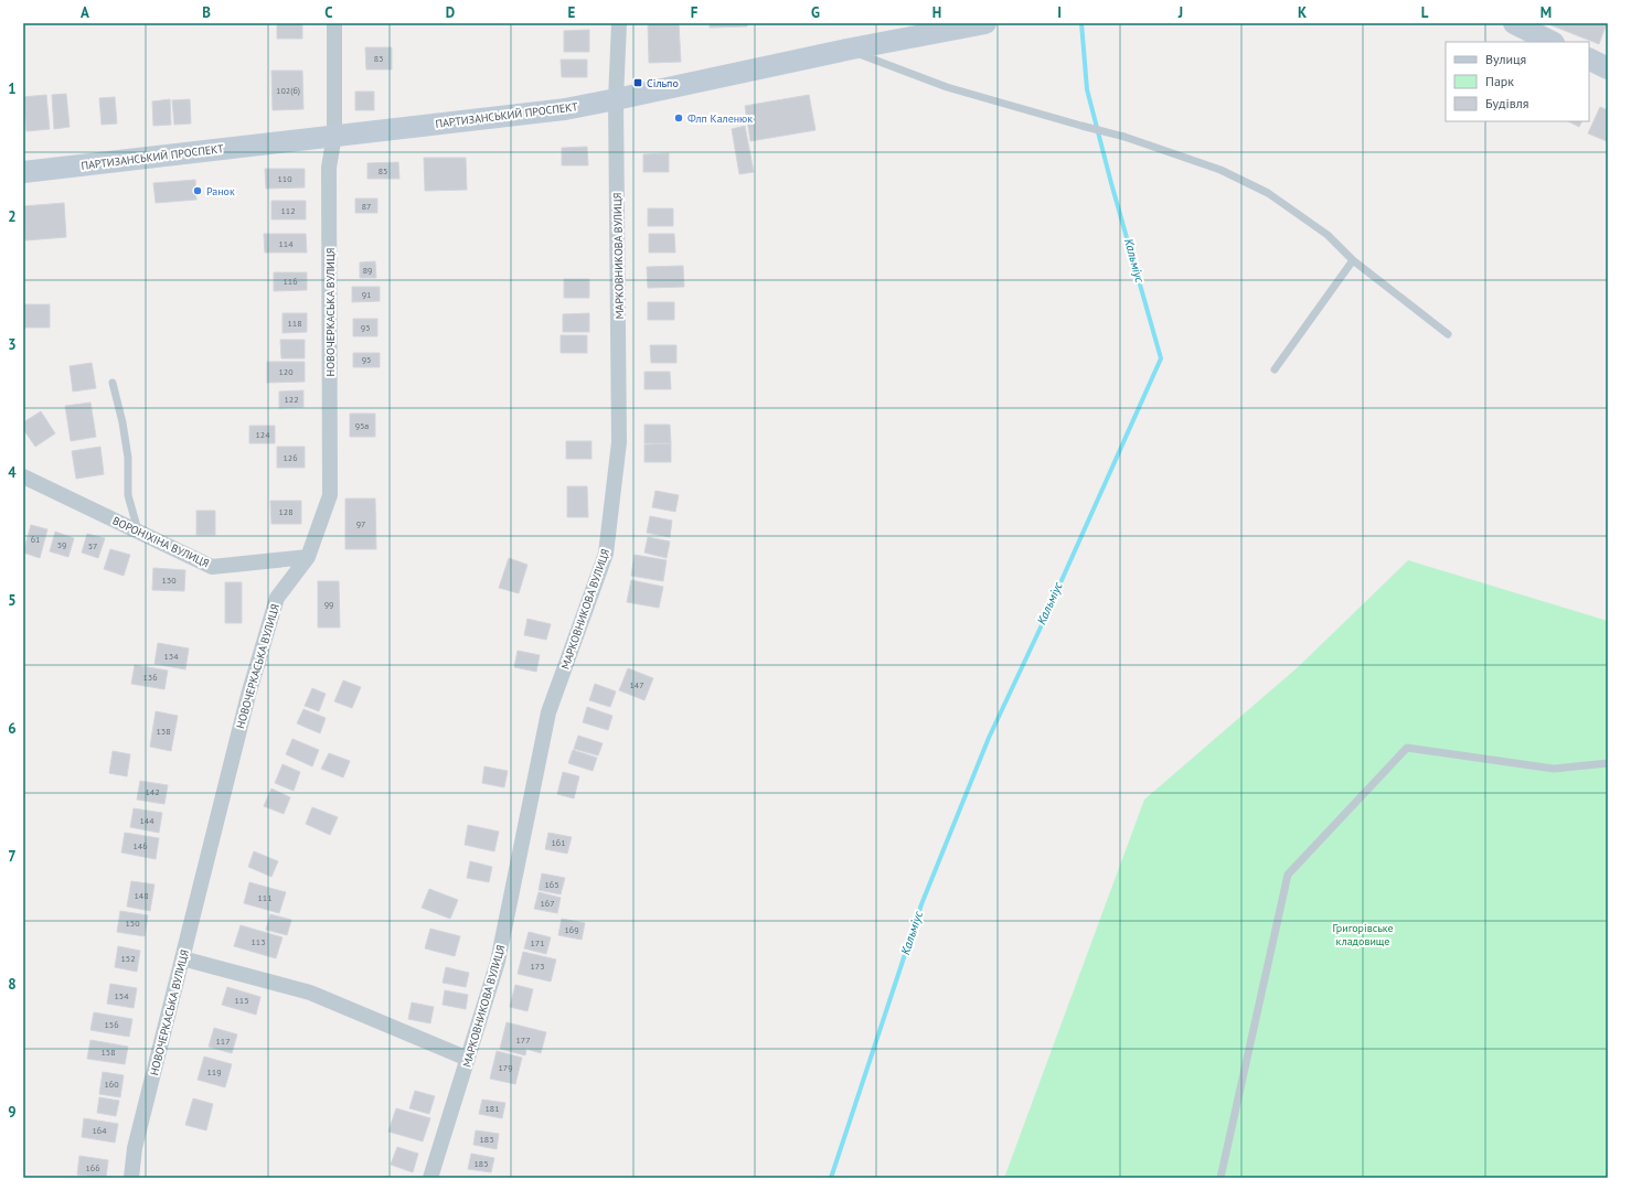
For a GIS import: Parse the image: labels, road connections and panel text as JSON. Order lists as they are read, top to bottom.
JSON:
{
  "streets": {
    "street": [
      "ПАРТИЗАНСЬКИЙ ПРОСПЕКТ",
      "МАРКОВНИКОВА ВУЛИЦЯ",
      "НОВОЧЕРКАСЬКА ВУЛИЦЯ",
      "ВОРОНІХІНА ВУЛИЦЯ"
    ]
  },
  "crossings": [
    ["ПАРТИЗАНСЬКИЙ ПРОСПЕКТ", "МАРКОВНИКОВА ВУЛИЦЯ"],
    ["ПАРТИЗАНСЬКИЙ ПРОСПЕКТ", "НОВОЧЕРКАСЬКА ВУЛИЦЯ"],
    ["НОВОЧЕРКАСЬКА ВУЛИЦЯ", "ВОРОНІХІНА ВУЛИЦЯ"]
  ],
  "water": ["Кальміус"],
  "parks": ["Григорівське кладовище"],
  "places": {
    "transit": ["Сільпо"],
    "other": ["Флп Каленюк", "Ранок"]
  },
  "house_numbers": [
    "83",
    "102(б)",
    "85",
    "110",
    "87",
    "112",
    "114",
    "89",
    "116",
    "91",
    "118",
    "93",
    "95",
    "120",
    "122",
    "95а",
    "124",
    "126",
    "128",
    "97",
    "61",
    "59",
    "57",
    "130",
    "99",
    "134",
    "136",
    "147",
    "138",
    "142",
    "144",
    "161",
    "146",
    "165",
    "148",
    "111",
    "167",
    "150",
    "169",
    "113",
    "171",
    "152",
    "173",
    "154",
    "115",
    "156",
    "177",
    "117",
    "158",
    "179",
    "119",
    "160",
    "181",
    "164",
    "183",
    "185",
    "166"
  ],
  "legend": ["Вулиця", "Парк", "Будівля"],
  "grid": {
    "columns": [
      "A",
      "B",
      "C",
      "D",
      "E",
      "F",
      "G",
      "H",
      "I",
      "J",
      "K",
      "L",
      "M"
    ],
    "rows": [
      "1",
      "2",
      "3",
      "4",
      "5",
      "6",
      "7",
      "8",
      "9"
    ]
  }
}
